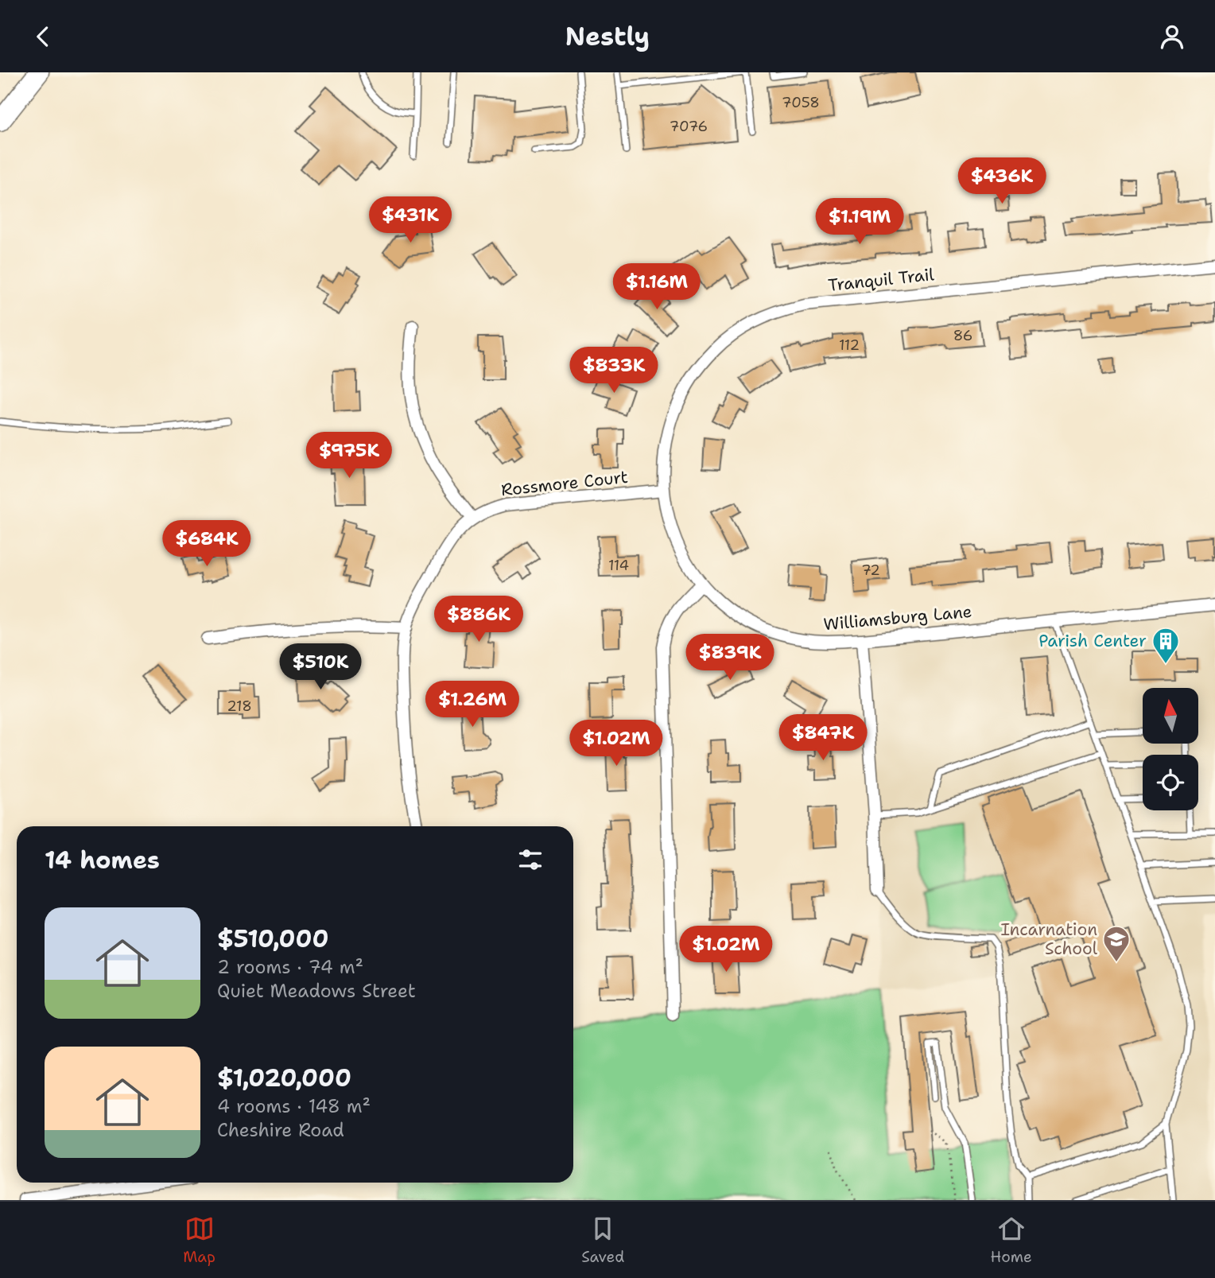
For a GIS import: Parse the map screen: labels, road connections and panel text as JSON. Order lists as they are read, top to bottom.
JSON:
{
  "streets": {
    "street": ["Tranquil Trail", "Rossmore Court", "Williamsburg Lane"]
  },
  "crossings": [
    ["Tranquil Trail", "Rossmore Court"],
    ["Tranquil Trail", "Williamsburg Lane"],
    ["Rossmore Court", "Williamsburg Lane"]
  ],
  "places": {
    "building": ["Parish Center"],
    "school or university": ["Incarnation School"]
  },
  "house_numbers": [
    "7058",
    "7076",
    "86",
    "112",
    "114",
    "72",
    "218"
  ],
  "north": "top",
  "page": {
    "header": "Nestly",
    "price": [
      "$436K",
      "$431K",
      "$1.19M",
      "$1.16M",
      "$833K",
      "$975K",
      "$684K",
      "$886K",
      "$839K",
      "$510K",
      "$1.26M",
      "$847K",
      "$1.02M",
      "$1.02M"
    ],
    "heading": "14 homes",
    "list": [
      {
        "name": "$510,000",
        "note": "2 rooms · 74 m² · Quiet Meadows Street"
      },
      {
        "name": "$1,020,000",
        "note": "4 rooms · 148 m² · Cheshire Road"
      }
    ],
    "tabs": ["Map", "Saved", "Home"]
  }
}
